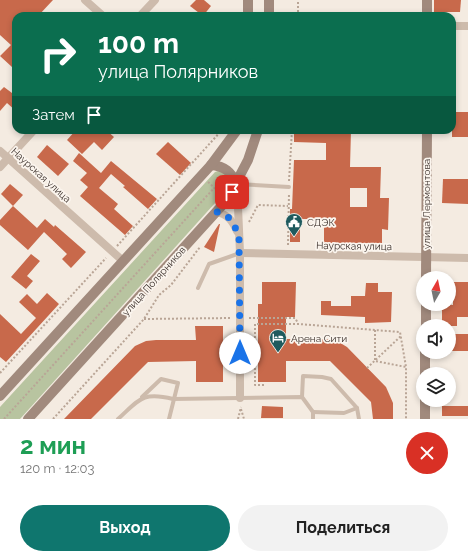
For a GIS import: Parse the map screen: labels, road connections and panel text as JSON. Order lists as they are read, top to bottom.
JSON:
{
  "streets": {
    "main road": ["улица Лермонтова", "улица Полярников"],
    "street": ["Наурская улица"]
  },
  "crossings": [
    ["Наурская улица", "улица Лермонтова"]
  ],
  "places": {
    "public building": ["СДЭК"],
    "hotel": ["Арена Сити"]
  },
  "north": "top",
  "page": {
    "turn": ["100 m", "улица Полярников"],
    "then": "Затем",
    "heading": ["2 мин", "120 m · 12:03"],
    "buttons": ["Выход", "Поделиться"]
  }
}
